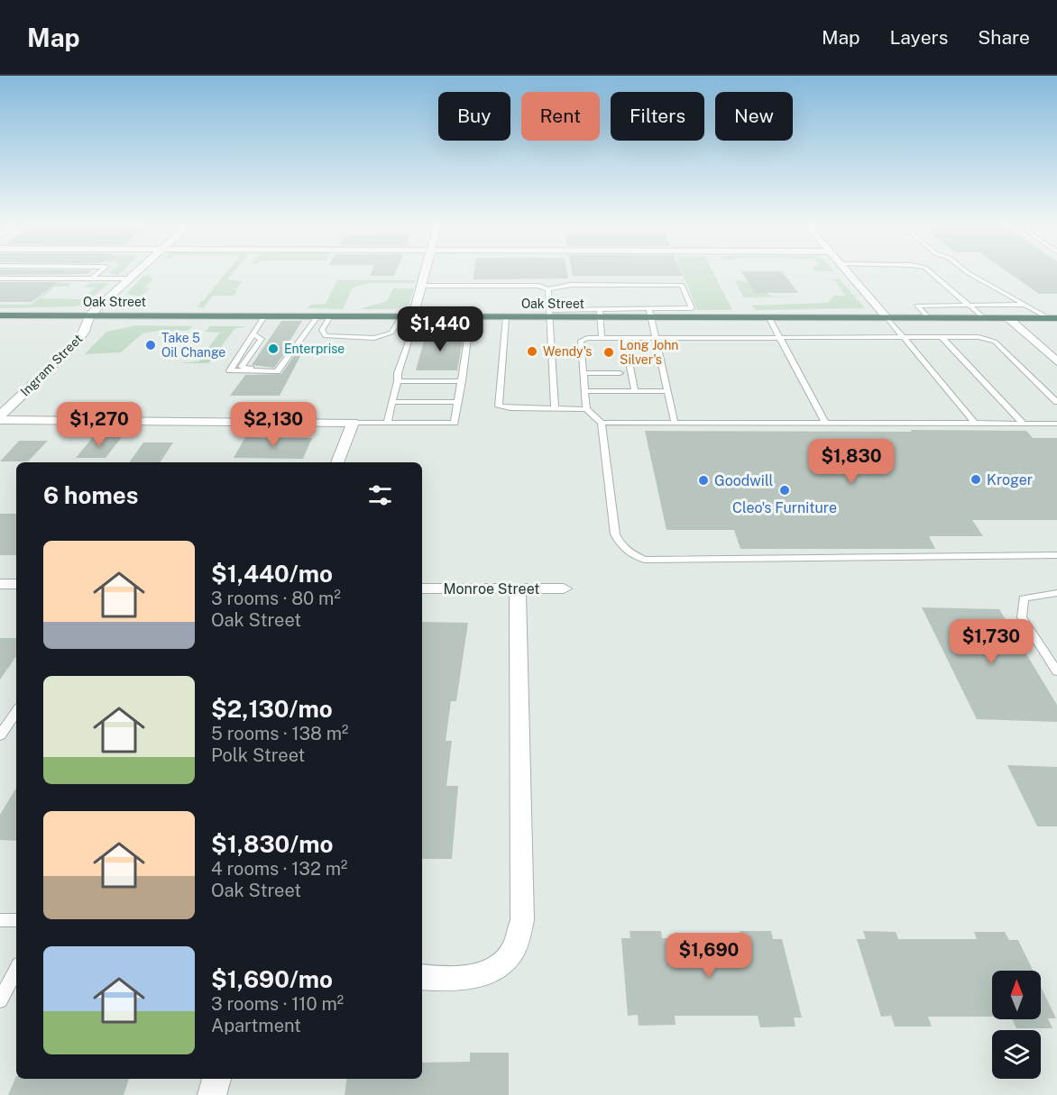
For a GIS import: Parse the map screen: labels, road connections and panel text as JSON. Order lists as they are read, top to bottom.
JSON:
{
  "streets": {
    "highway": ["Oak Street"],
    "street": ["Ingram Street", "Monroe Street"]
  },
  "crossings": [
    ["Oak Street", "Ingram Street"]
  ],
  "places": [
    "Take 5 Oil Change",
    "Enterprise",
    "Wendy's",
    "Long John Silver's",
    "Kroger",
    "Goodwill",
    "Cleo's Furniture"
  ],
  "north": "top",
  "page": {
    "header": "Map",
    "nav": ["Map", "Layers", "Share"],
    "chip": [
      "Buy",
      "Rent",
      "Filters",
      "New"
    ],
    "price": [
      "$1,440",
      "$1,270",
      "$2,130",
      "$1,830",
      "$1,730",
      "$1,690"
    ],
    "heading": "6 homes",
    "list": [
      {
        "name": "$1,440/mo",
        "note": "3 rooms · 80 m² · Oak Street"
      },
      {
        "name": "$2,130/mo",
        "note": "5 rooms · 138 m² · Polk Street"
      },
      {
        "name": "$1,830/mo",
        "note": "4 rooms · 132 m² · Oak Street"
      },
      {
        "name": "$1,690/mo",
        "note": "3 rooms · 110 m² · Apartment"
      }
    ]
  }
}
